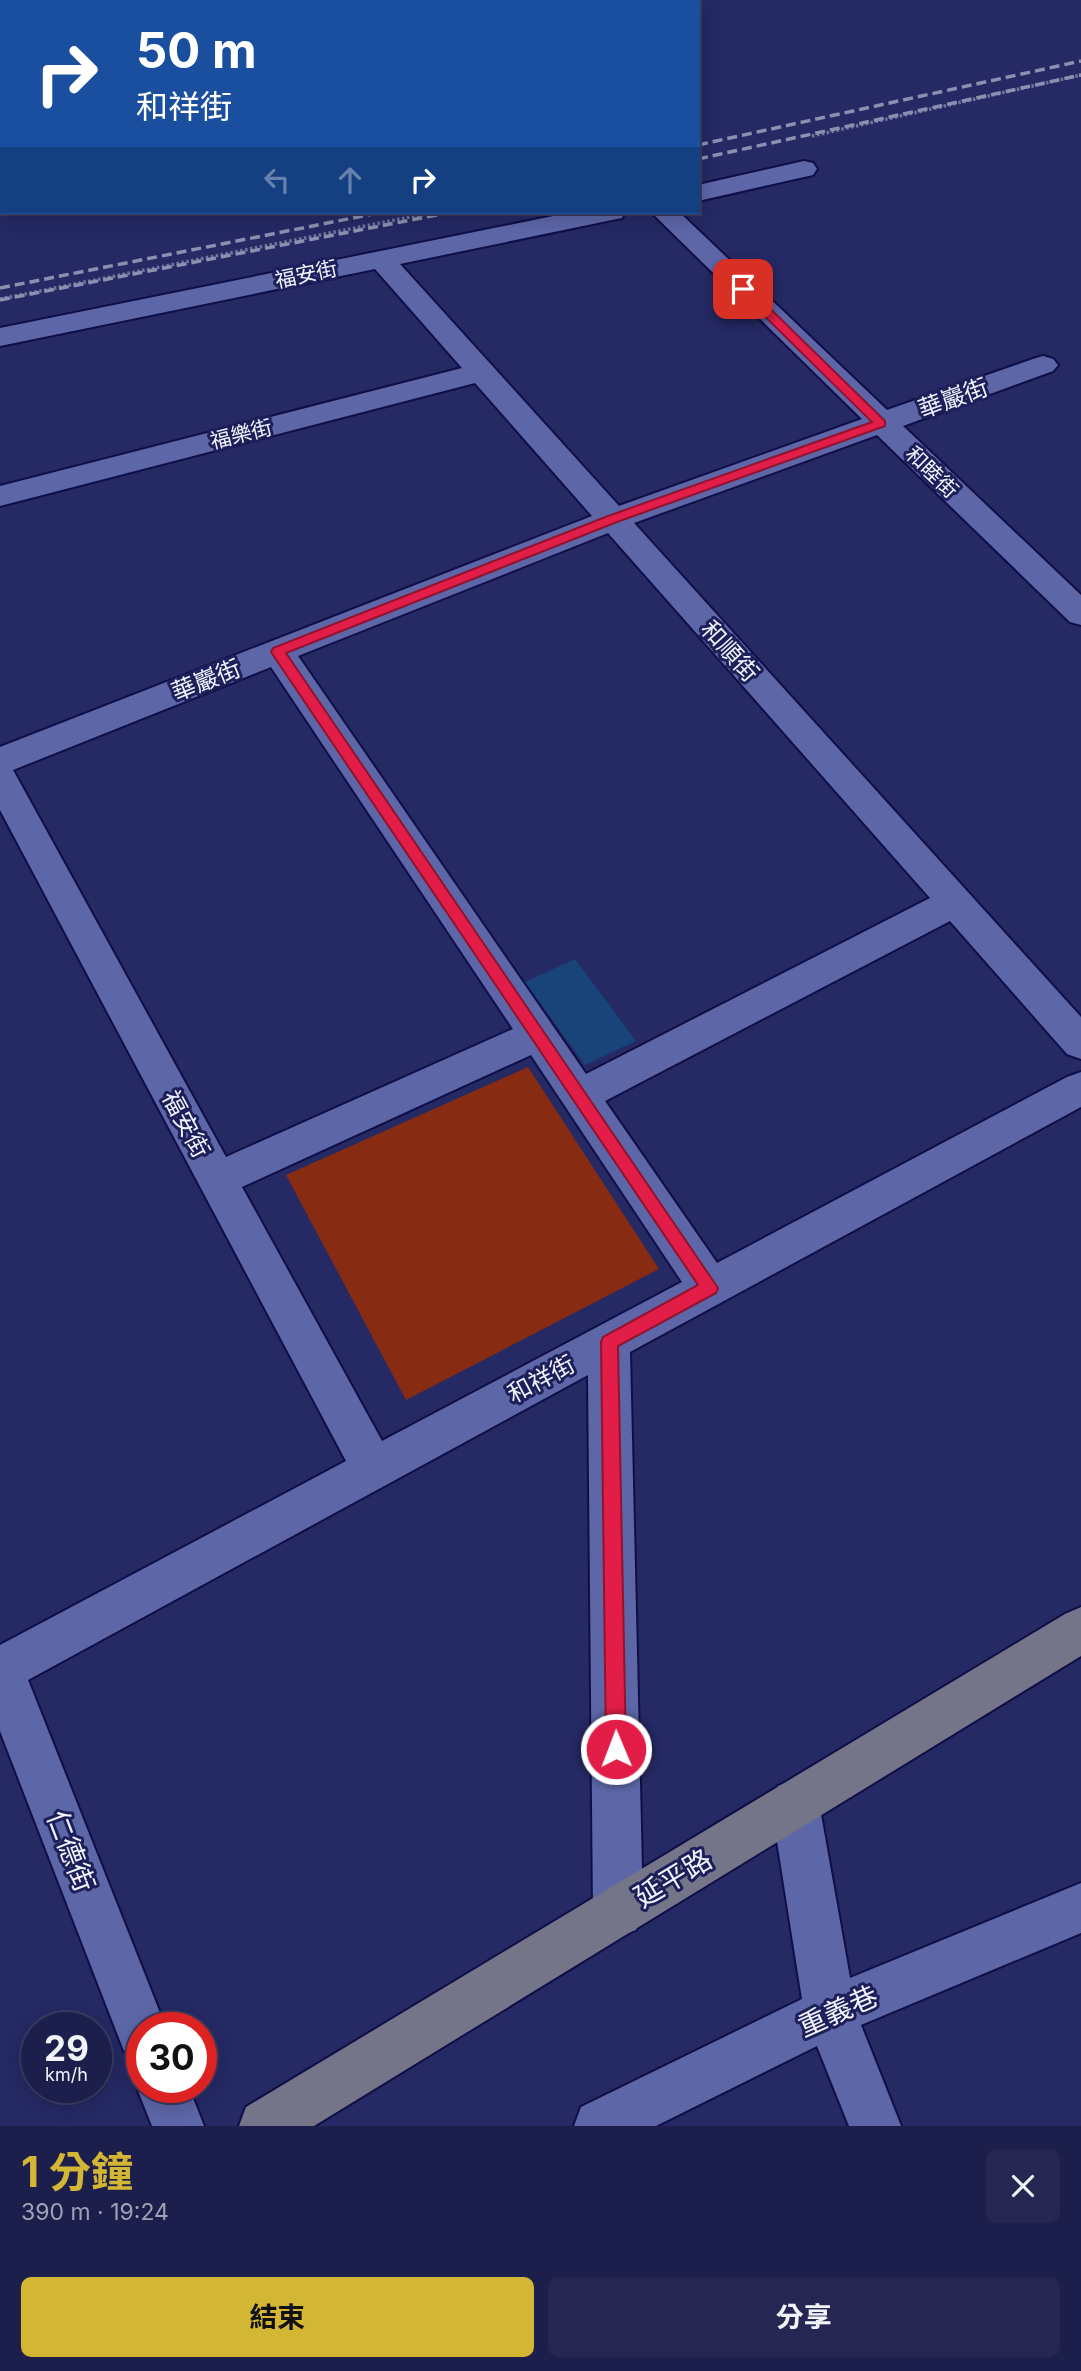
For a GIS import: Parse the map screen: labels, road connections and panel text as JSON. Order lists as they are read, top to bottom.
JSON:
{
  "streets": {
    "street": [
      "福安街",
      "華巖街",
      "福樂街",
      "和睦街",
      "和順街",
      "和祥街",
      "仁德街",
      "延平路",
      "重義巷"
    ]
  },
  "crossings": [
    ["福安街", "和順街"],
    ["福安街", "和祥街"],
    ["華巖街", "和睦街"],
    ["華巖街", "和順街"],
    ["福樂街", "和順街"],
    ["和祥街", "仁德街"]
  ],
  "page": {
    "turn": ["50 m", "和祥街"],
    "speed": "29 km/h",
    "limit": "30",
    "heading": ["1 分鐘", "390 m · 19:24"],
    "buttons": ["結束", "分享"]
  }
}
